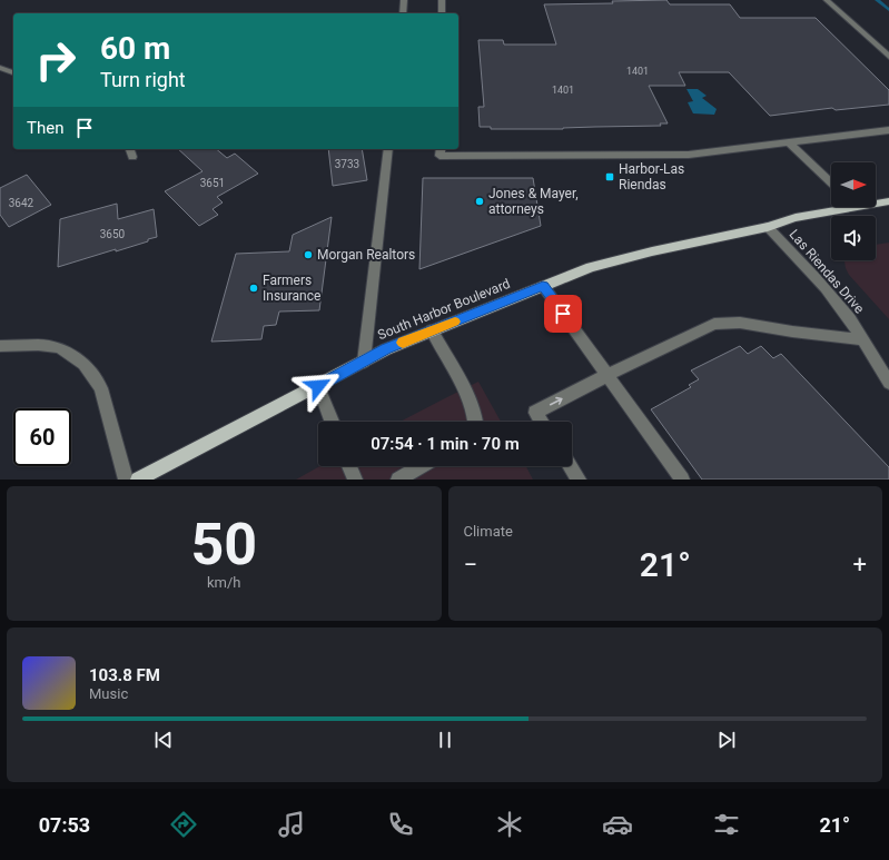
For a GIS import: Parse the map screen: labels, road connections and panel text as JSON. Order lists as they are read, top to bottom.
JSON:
{
  "streets": {
    "main road": ["South Harbor Boulevard"],
    "street": ["Las Riendas Drive"]
  },
  "crossings": [
    ["Las Riendas Drive", "South Harbor Boulevard"]
  ],
  "places": {
    "transit": ["Harbor-Las Riendas"],
    "other": ["Jones & Mayer, attorneys", "Morgan Realtors", "Farmers Insurance"]
  },
  "house_numbers": [
    "1401",
    "1401",
    "3733",
    "3651",
    "3642",
    "3650"
  ],
  "north": "right",
  "page": {
    "turn": ["60 m", "Turn right"],
    "then": "Then",
    "limit": "60",
    "trip": "07:54 · 1 min · 70 m",
    "tile": [
      ["50", "km/h"],
      "Climate"
    ],
    "heat": ["−", "21°", "+"],
    "song": ["103.8 FM", "Music"],
    "tabs": ["07:53", "21°"]
  }
}
